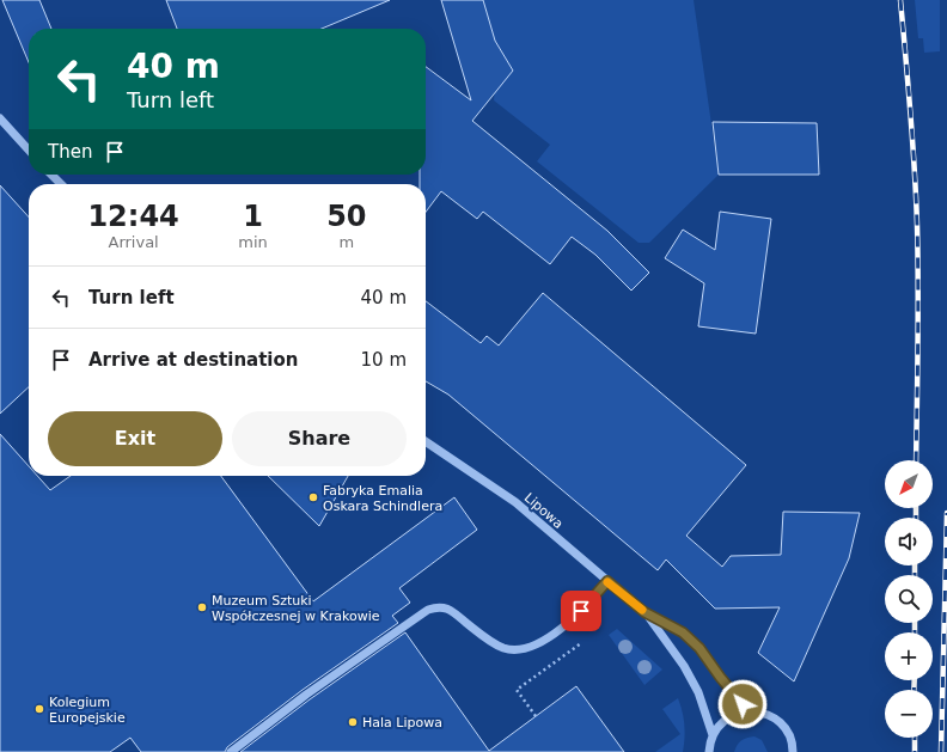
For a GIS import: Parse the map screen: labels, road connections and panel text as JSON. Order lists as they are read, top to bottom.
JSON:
{
  "streets": {
    "street": ["Lipowa"]
  },
  "places": [
    "Fabryka Emalia Oskara Schindlera",
    "Muzeum Sztuki Współczesnej w Krakowie",
    "Kolegium Europejskie",
    "Hala Lipowa"
  ],
  "north": "bottom left",
  "page": {
    "turn": ["40 m", "Turn left"],
    "then": "Then",
    "eta": [
      "12:44",
      "Arrival",
      "1",
      "min",
      "50",
      "m"
    ],
    "list": [
      {
        "name": "Turn left",
        "value": "40 m"
      },
      {
        "name": "Arrive at destination",
        "value": "10 m"
      }
    ],
    "buttons": ["Exit", "Share"],
    "map_buttons": ["+", "−"]
  }
}
